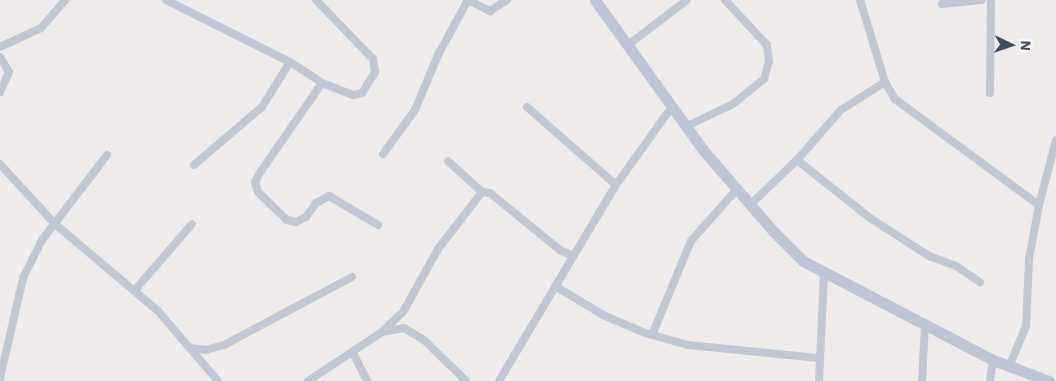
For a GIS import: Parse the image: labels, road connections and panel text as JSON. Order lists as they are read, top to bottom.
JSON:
{
  "north": "right"
}
